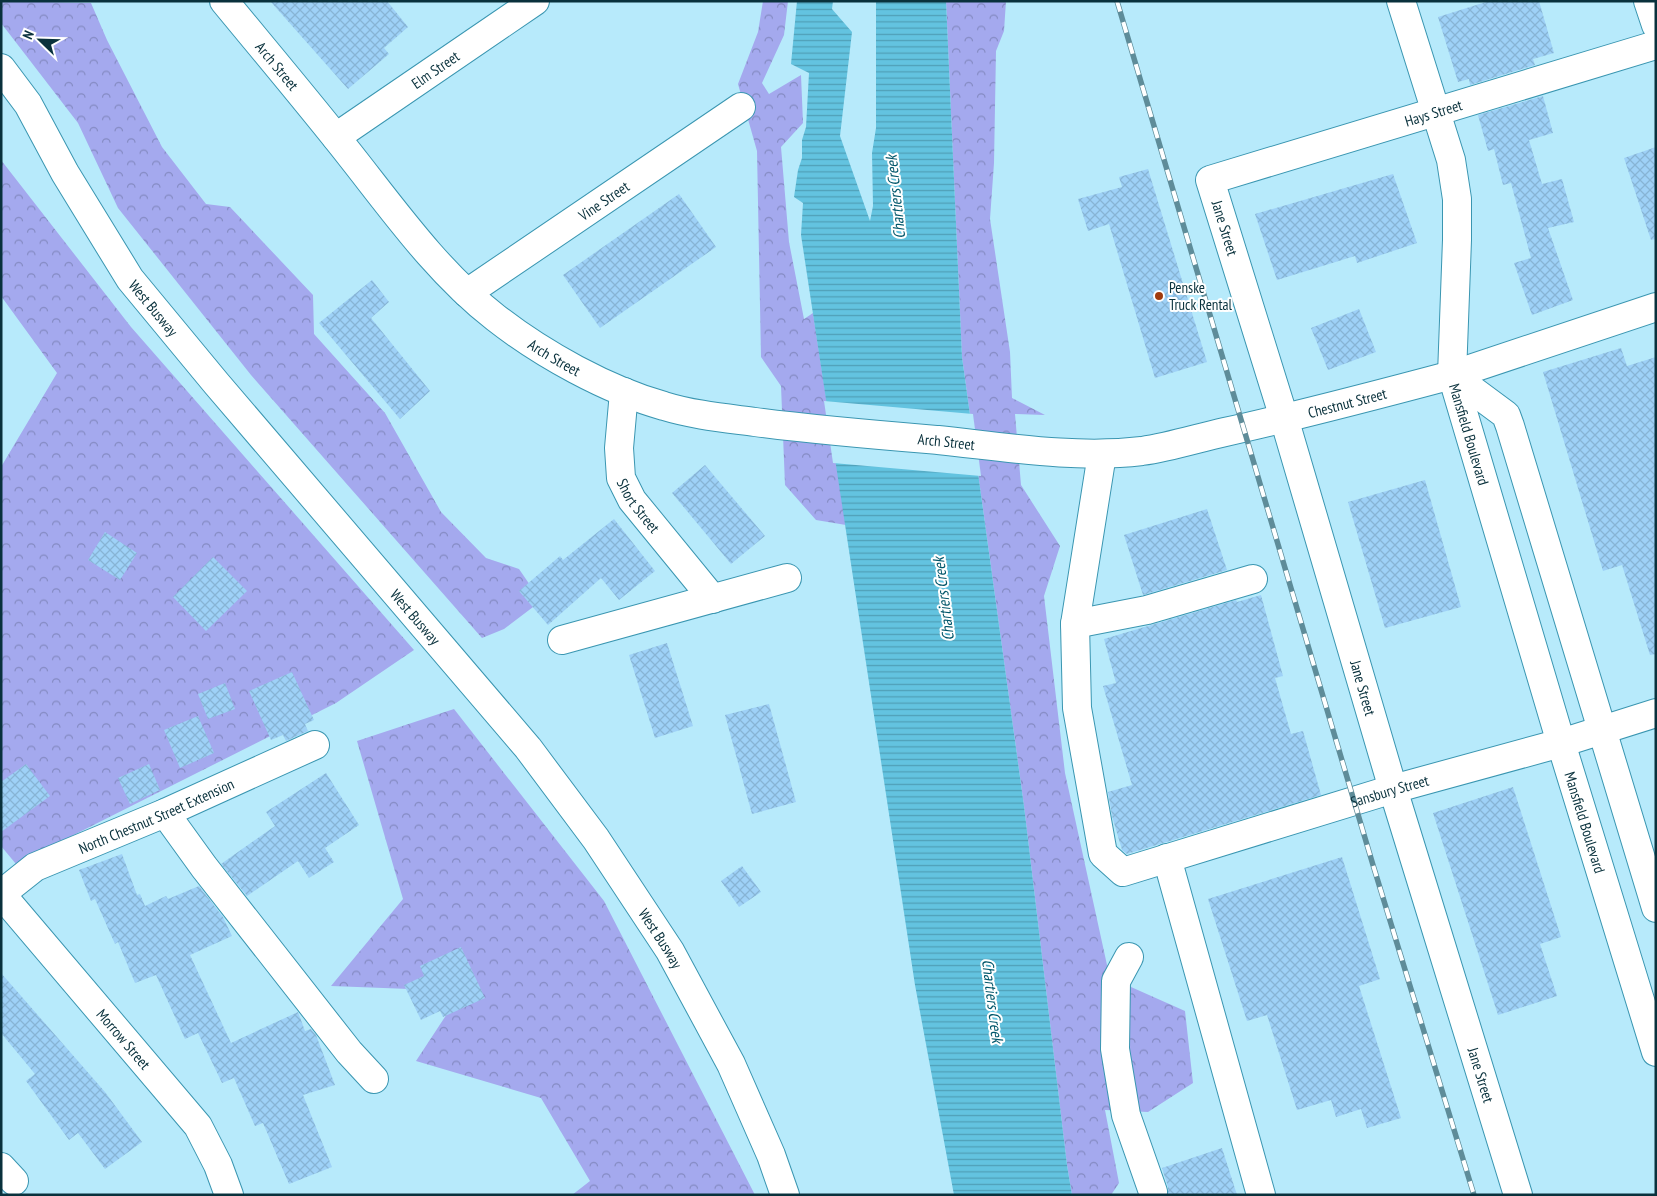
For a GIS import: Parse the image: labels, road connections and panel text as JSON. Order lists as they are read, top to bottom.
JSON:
{
  "streets": {
    "street": [
      "Arch Street",
      "Elm Street",
      "Hays Street",
      "Vine Street",
      "Jane Street",
      "West Busway",
      "Chestnut Street",
      "Mansfield Boulevard",
      "Short Street",
      "Sansbury Street",
      "North Chestnut Street Extension",
      "Morrow Street"
    ]
  },
  "crossings": [
    ["Arch Street", "Elm Street"],
    ["Arch Street", "Vine Street"],
    ["Arch Street", "Chestnut Street"],
    ["Arch Street", "Short Street"],
    ["Hays Street", "Jane Street"],
    ["Jane Street", "Chestnut Street"],
    ["Jane Street", "Sansbury Street"],
    ["Chestnut Street", "Mansfield Boulevard"],
    ["Mansfield Boulevard", "Sansbury Street"],
    ["North Chestnut Street Extension", "Morrow Street"]
  ],
  "water": ["Chartiers Creek"],
  "places": ["Penske Truck Rental"],
  "north": "top left"
}
